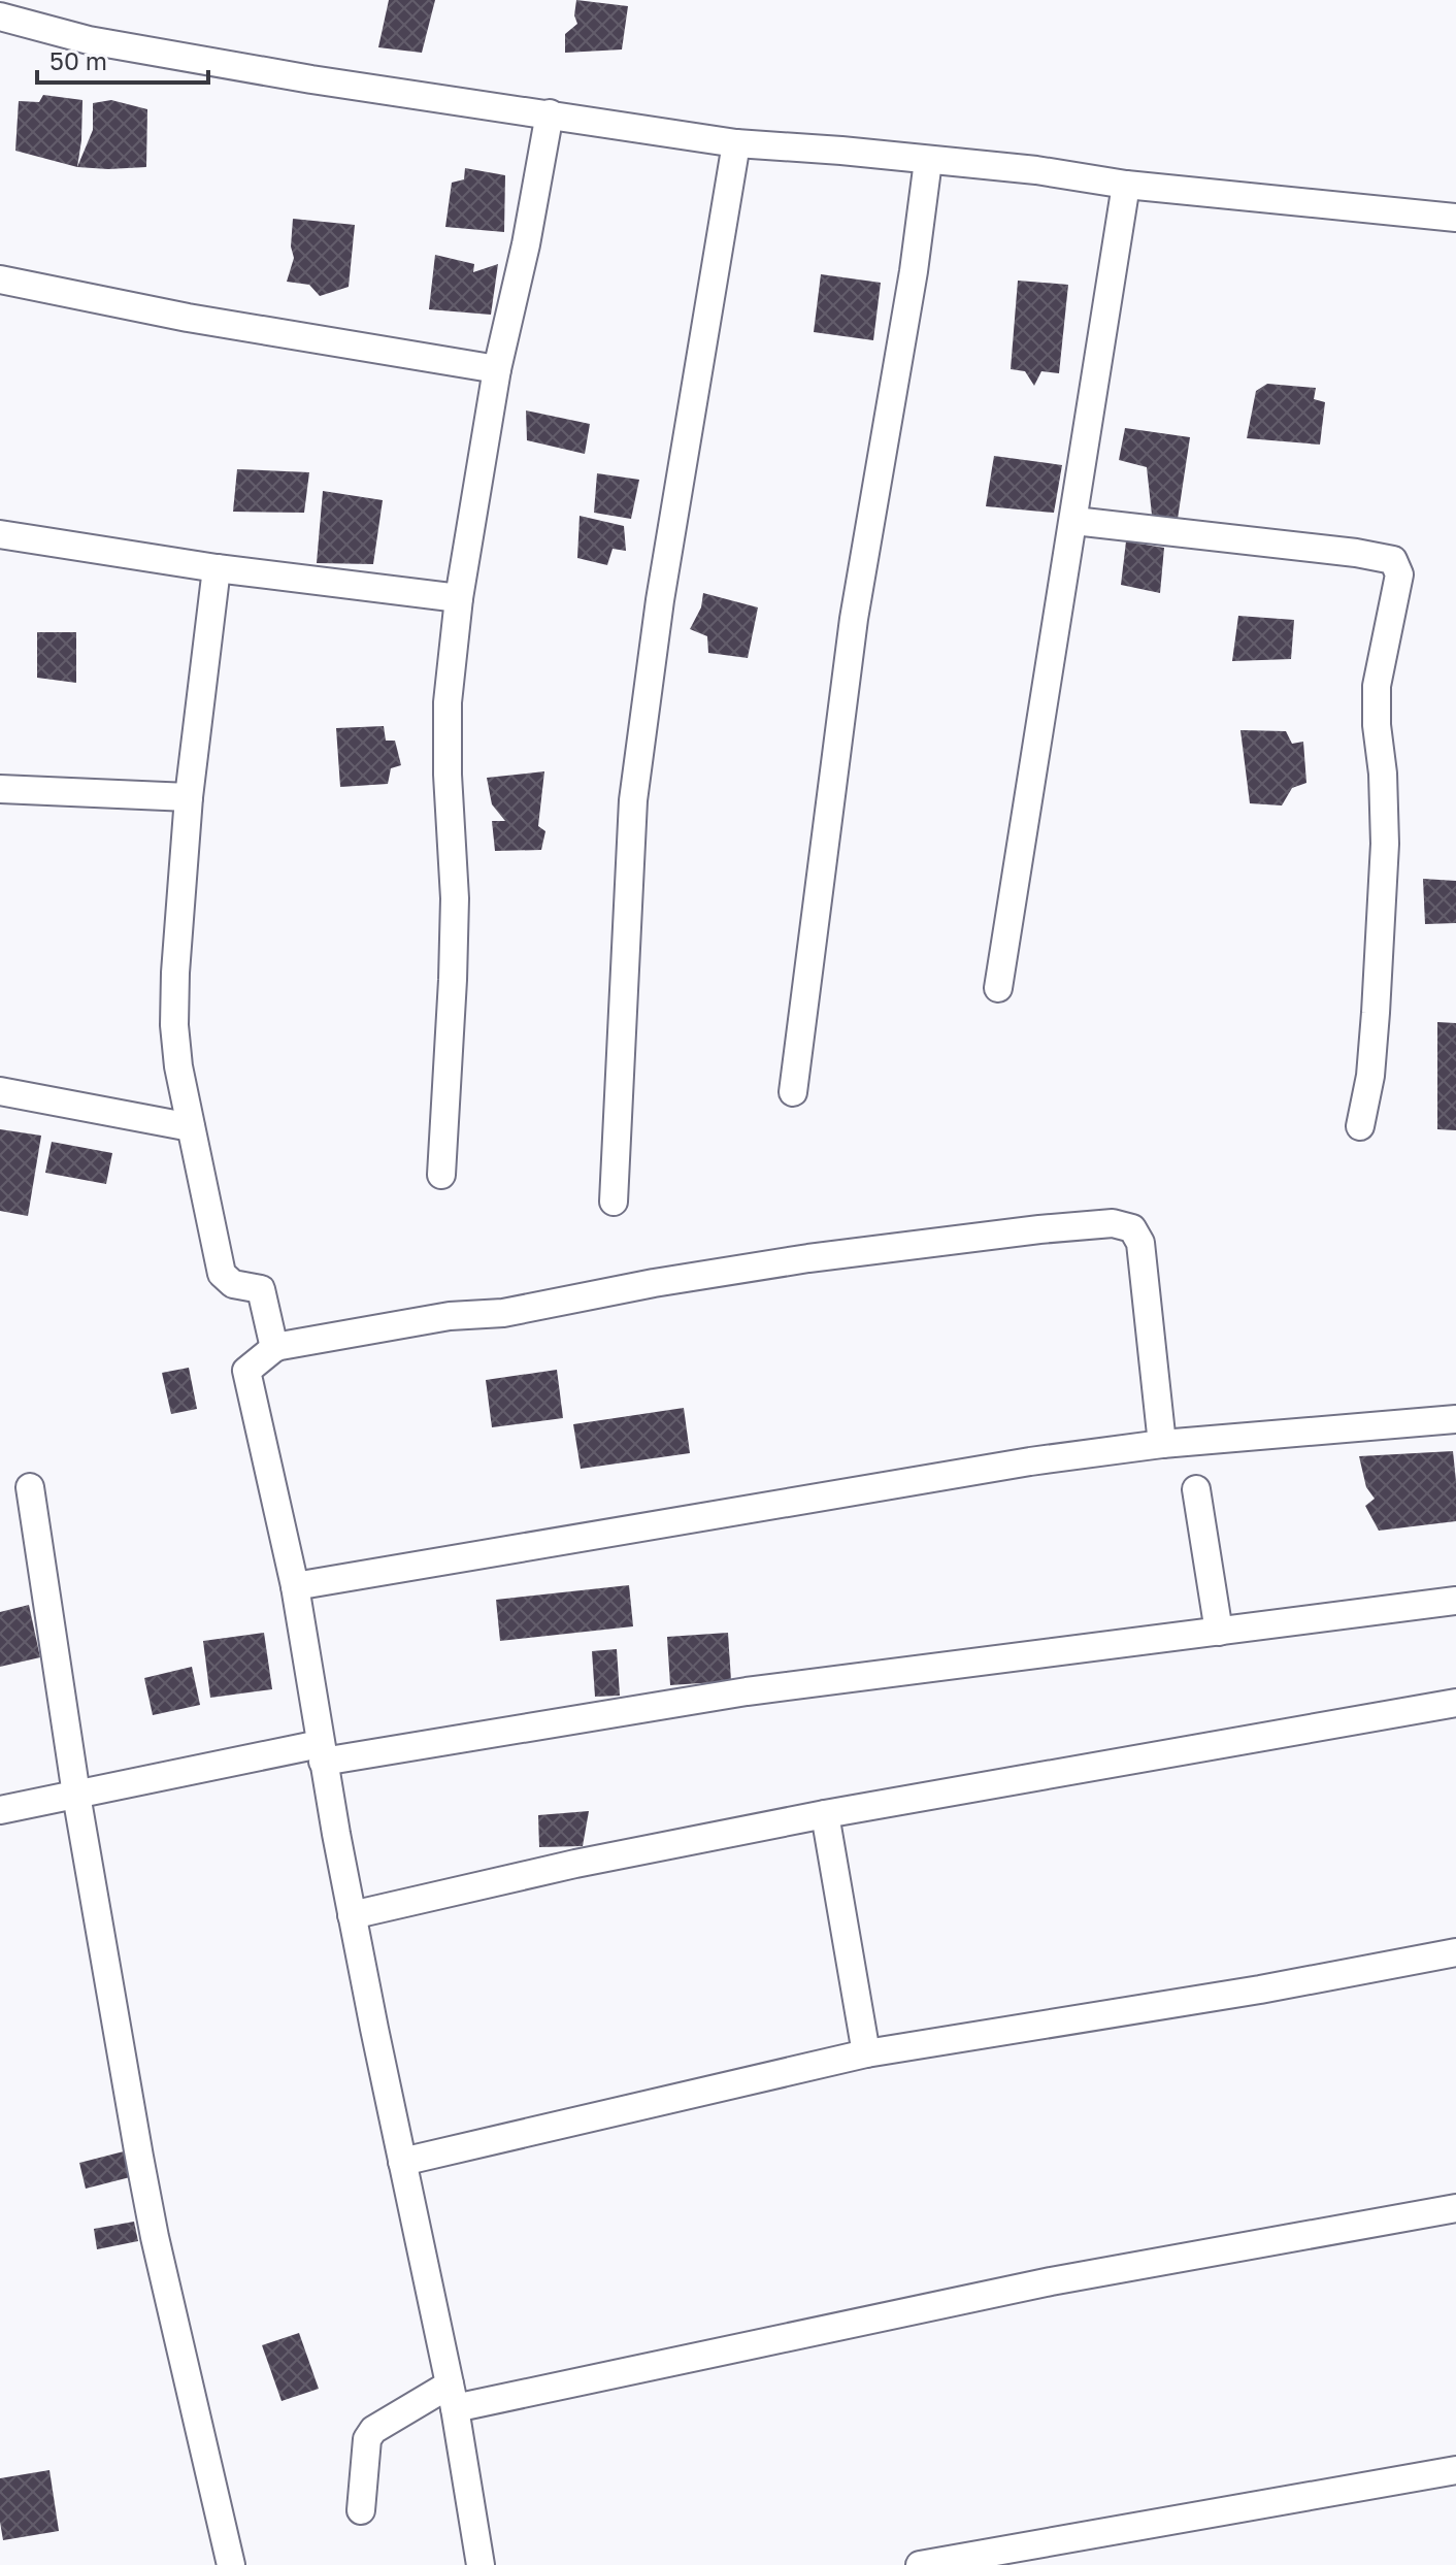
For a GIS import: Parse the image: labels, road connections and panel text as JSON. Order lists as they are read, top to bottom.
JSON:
{
  "scale_bar": "50 m"
}
